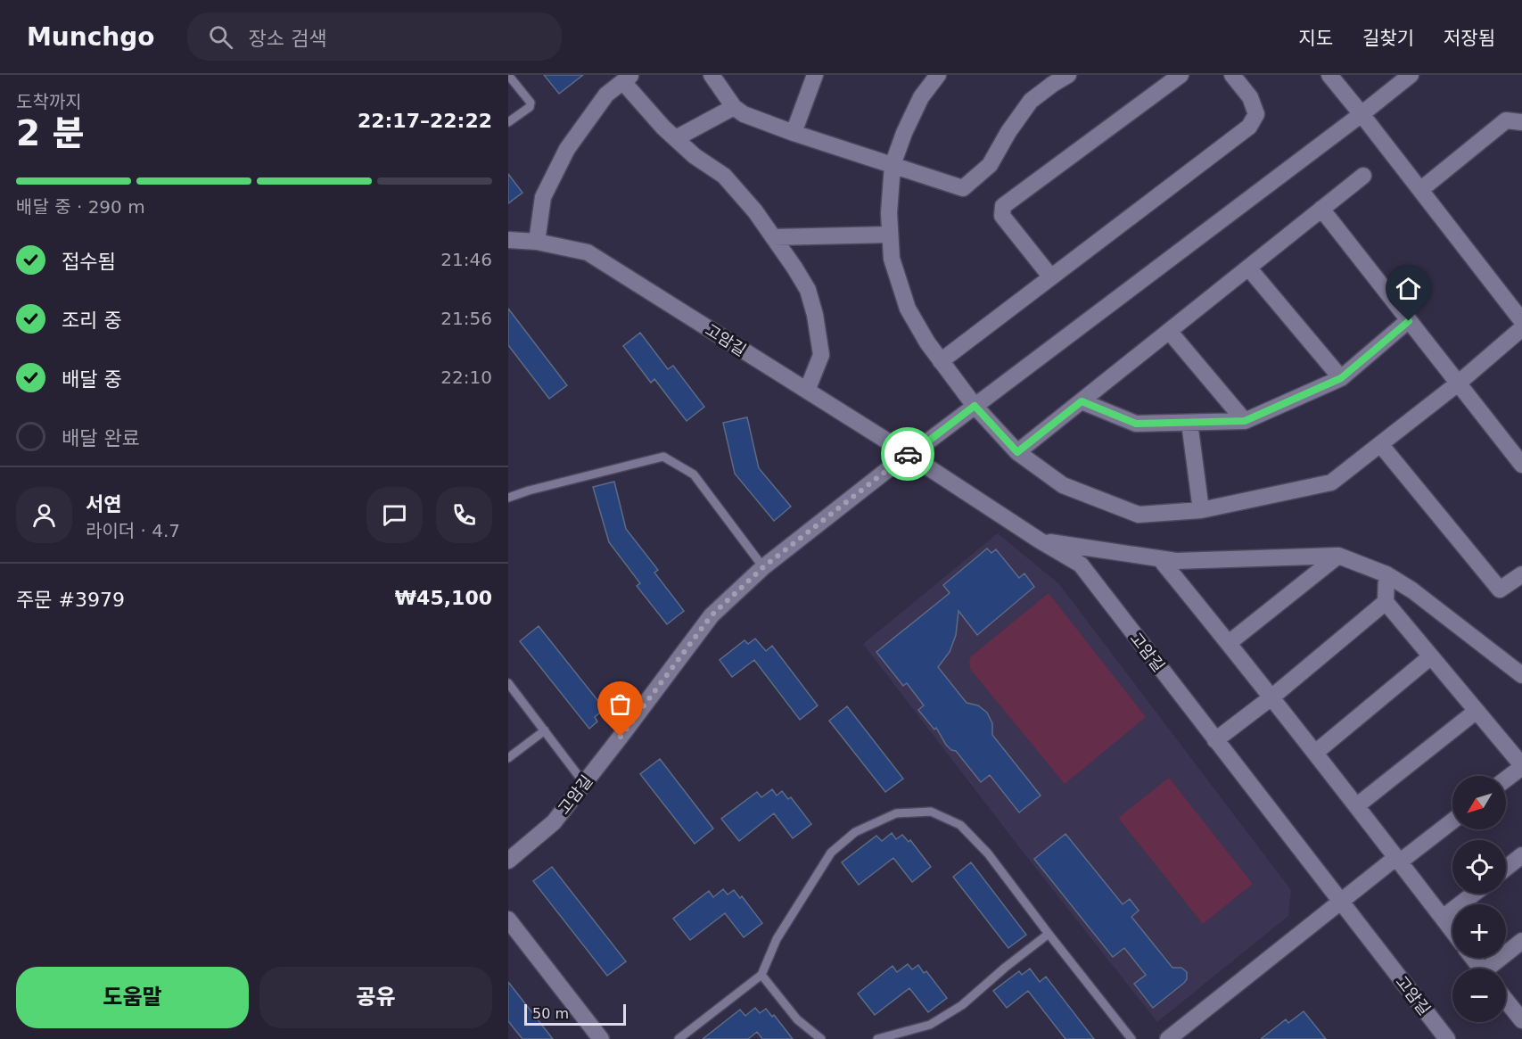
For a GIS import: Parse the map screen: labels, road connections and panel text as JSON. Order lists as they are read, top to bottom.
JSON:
{
  "streets": {
    "street": ["고암길"]
  },
  "scale_bar": "50 m",
  "north": "bottom left",
  "page": {
    "header": "Munchgo",
    "search": "장소 검색",
    "nav": ["지도", "길찾기", "저장됨"],
    "heading": ["2 분", "도착까지", "22:17–22:22"],
    "panel": [
      "서연",
      "라이더 · 4.7",
      "주문 #3979",
      "₩45,100"
    ],
    "bar": "배달 중 · 290 m",
    "list": [
      ["접수됨", "21:46"],
      ["조리 중", "21:56"],
      ["배달 중", "22:10"],
      "배달 완료"
    ],
    "map_buttons": ["+", "−"],
    "buttons": ["도움말", "공유"],
    "scale": "50 m"
  }
}
